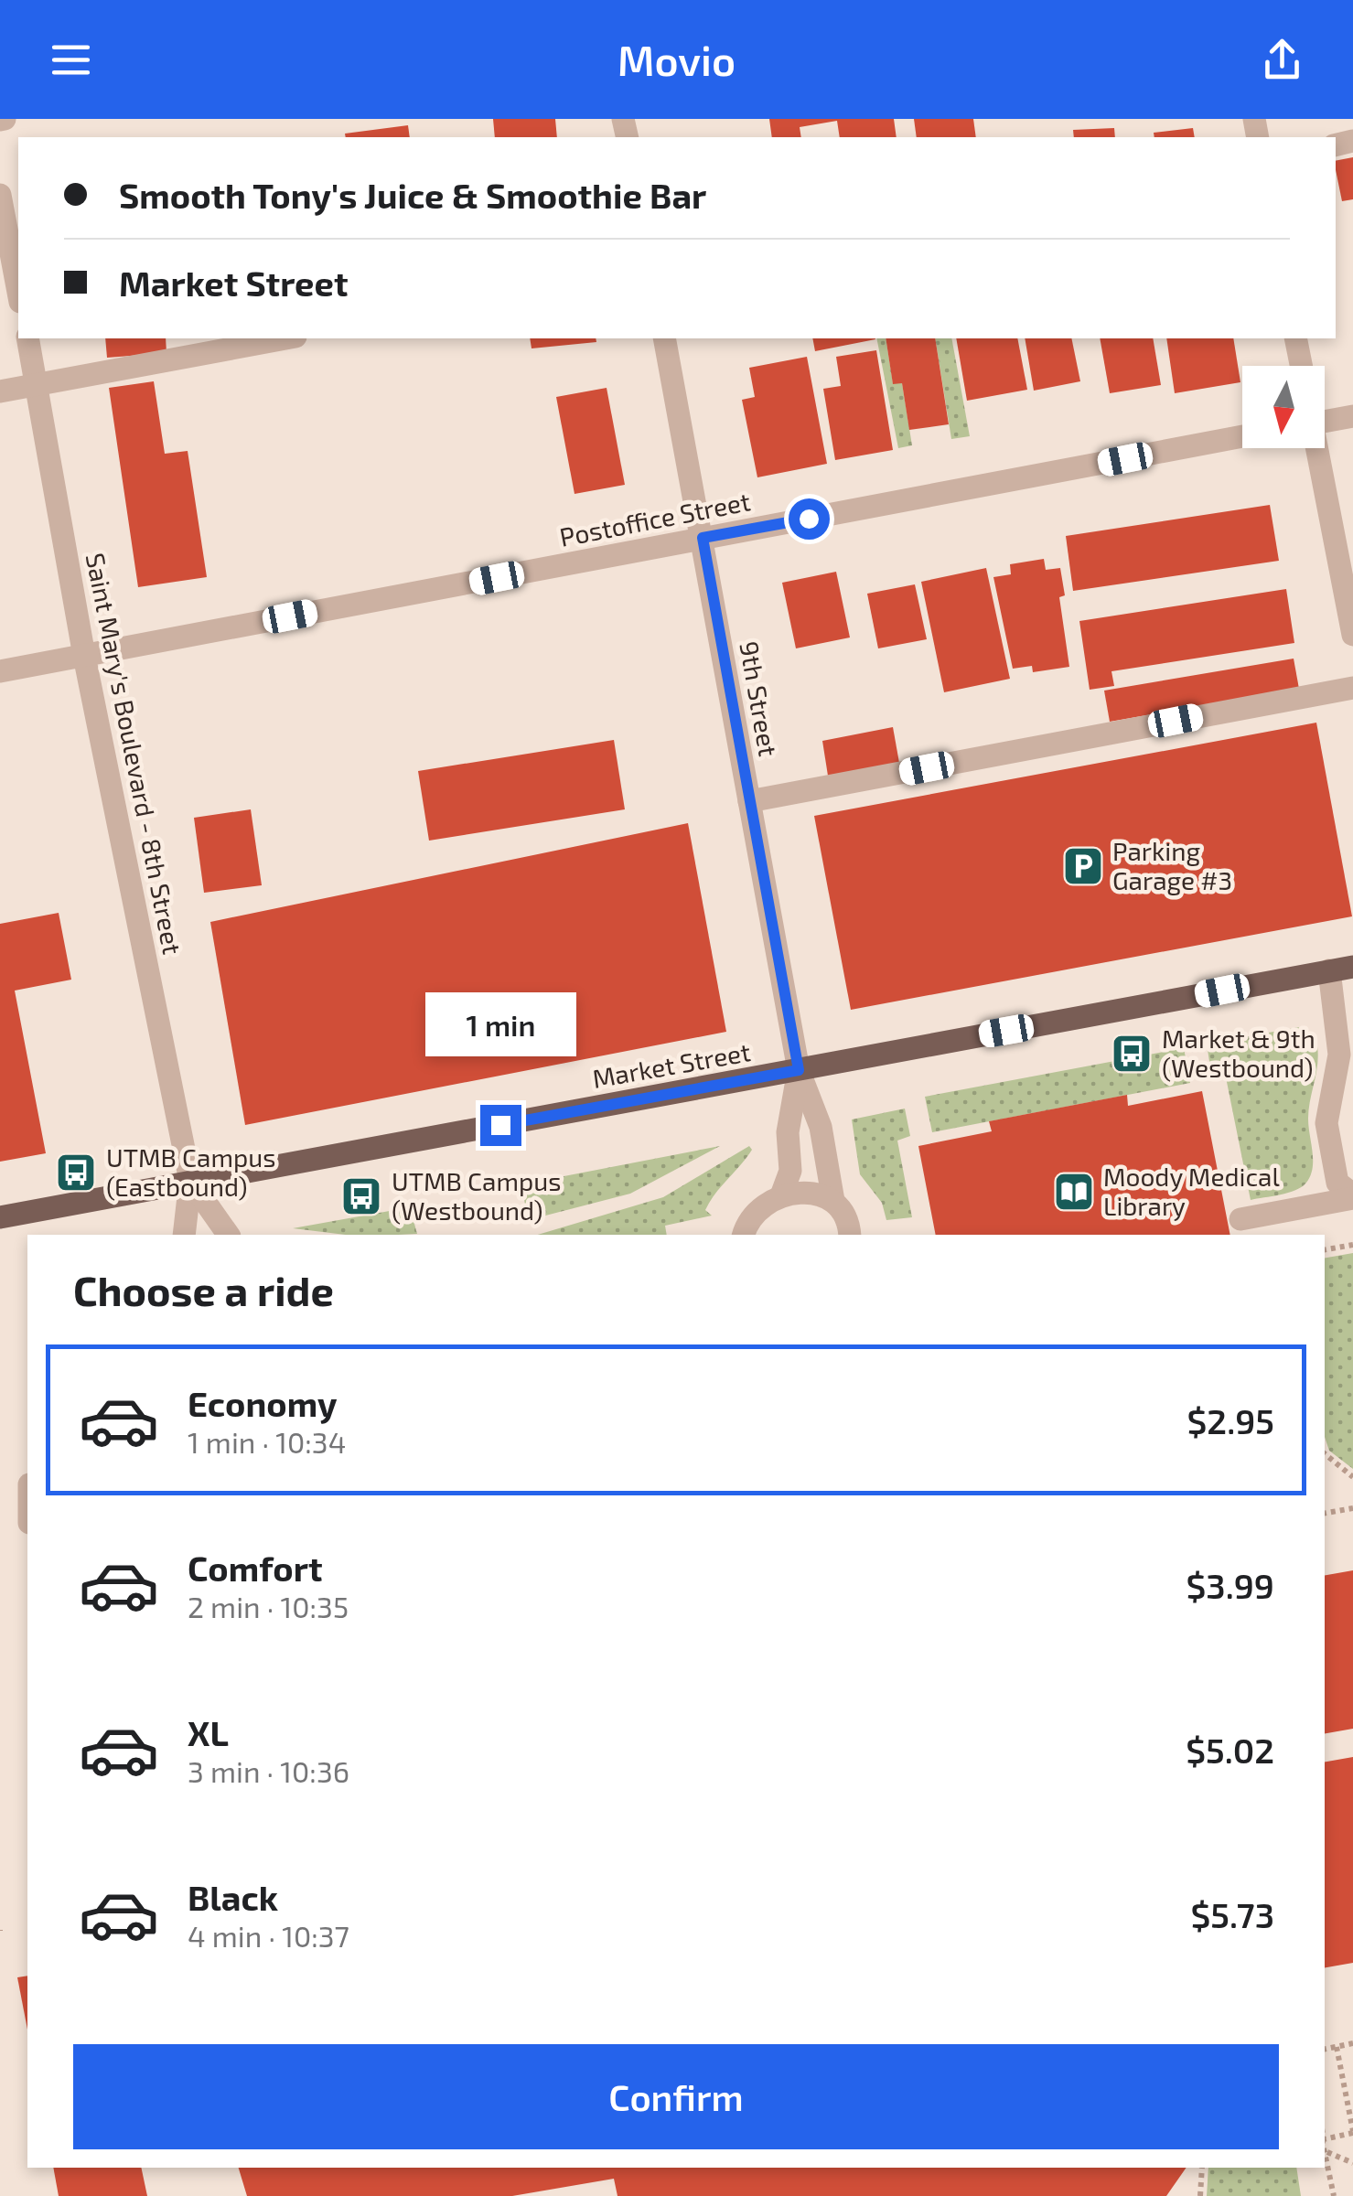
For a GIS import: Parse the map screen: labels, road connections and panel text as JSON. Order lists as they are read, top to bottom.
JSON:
{
  "streets": {
    "main road": ["Market Street"],
    "street": ["Postoffice Street", "9th Street", "Saint Mary's Boulevard - 8th Street"]
  },
  "crossings": [
    ["Postoffice Street", "9th Street"],
    ["Postoffice Street", "Saint Mary's Boulevard - 8th Street"],
    ["9th Street", "Market Street"],
    ["Saint Mary's Boulevard - 8th Street", "Market Street"]
  ],
  "places": {
    "parking": ["Parking Garage #3"],
    "bus stop": ["Market & 9th (Westbound)", "UTMB Campus (Eastbound)", "UTMB Campus (Westbound)"],
    "library": ["Moody Medical Library"]
  },
  "north": "bottom",
  "page": {
    "header": "Movio",
    "banner": ["Smooth Tony's Juice & Smoothie Bar", "Market Street"],
    "bubble": "1 min",
    "heading": "Choose a ride",
    "list": [
      {
        "name": "Economy",
        "note": "1 min · 10:34",
        "value": "$2.95"
      },
      {
        "name": "Comfort",
        "note": "2 min · 10:35",
        "value": "$3.99"
      },
      {
        "name": "XL",
        "note": "3 min · 10:36",
        "value": "$5.02"
      },
      {
        "name": "Black",
        "note": "4 min · 10:37",
        "value": "$5.73"
      }
    ],
    "buttons": "Confirm"
  }
}
